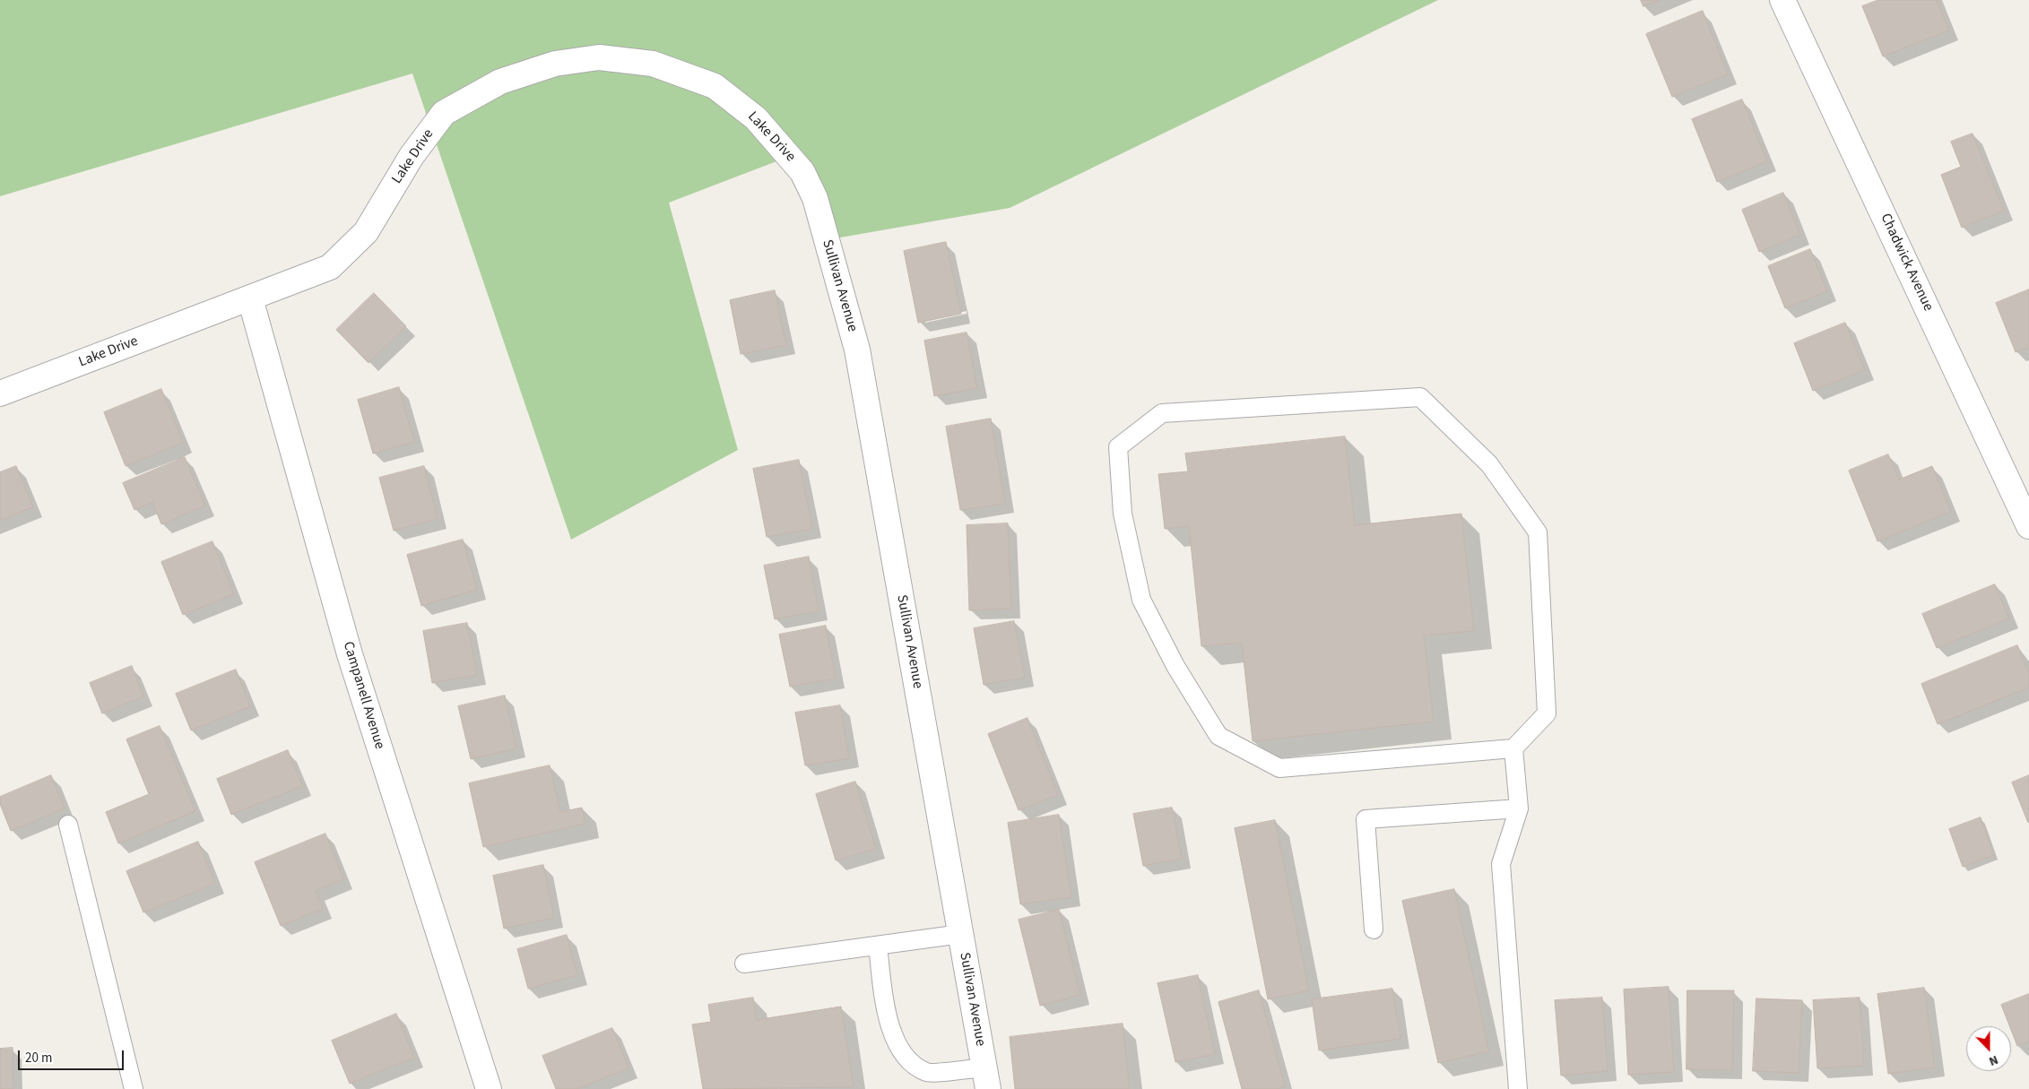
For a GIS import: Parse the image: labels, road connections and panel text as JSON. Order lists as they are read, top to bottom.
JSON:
{
  "streets": {
    "street": [
      "Lake Drive",
      "Chadwick Avenue",
      "Sullivan Avenue",
      "Campanell Avenue"
    ]
  },
  "crossings": [
    ["Lake Drive", "Sullivan Avenue"],
    ["Lake Drive", "Campanell Avenue"]
  ],
  "scale_bar": "20 m",
  "north": "bottom"
}
